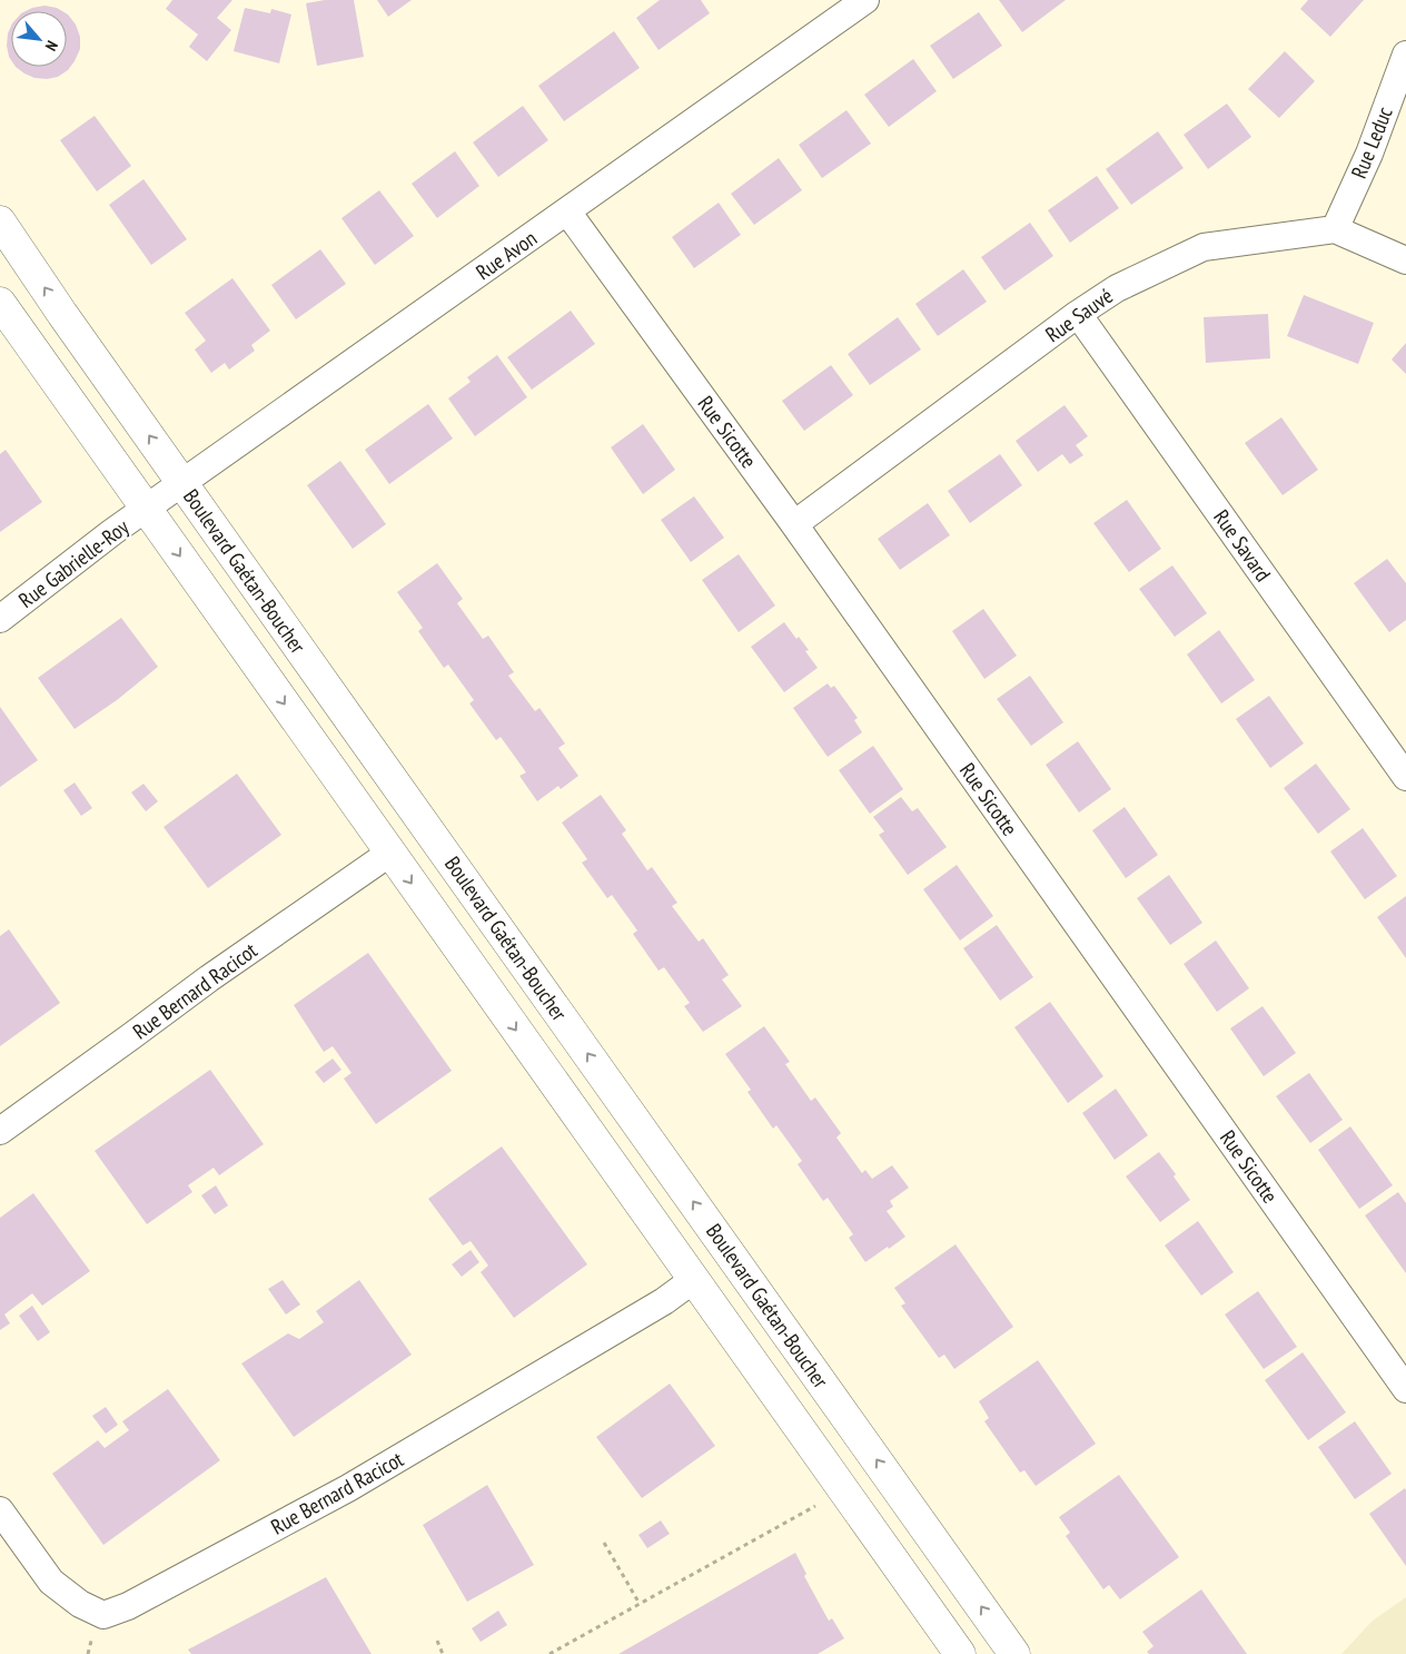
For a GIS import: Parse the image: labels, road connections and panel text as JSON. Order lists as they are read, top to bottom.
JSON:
{
  "streets": {
    "main road": ["Boulevard Gaétan-Boucher"],
    "street": [
      "Rue Leduc",
      "Rue Avon",
      "Rue Sauvé",
      "Rue Sicotte",
      "Rue Savard",
      "Rue Gabrielle-Roy",
      "Rue Bernard Racicot"
    ]
  },
  "crossings": [
    ["Rue Leduc", "Rue Sauvé"],
    ["Rue Avon", "Rue Sicotte"],
    ["Rue Avon", "Rue Gabrielle-Roy"],
    ["Rue Avon", "Boulevard Gaétan-Boucher"],
    ["Rue Sauvé", "Rue Sicotte"],
    ["Rue Sauvé", "Rue Savard"]
  ],
  "north": "bottom right"
}
